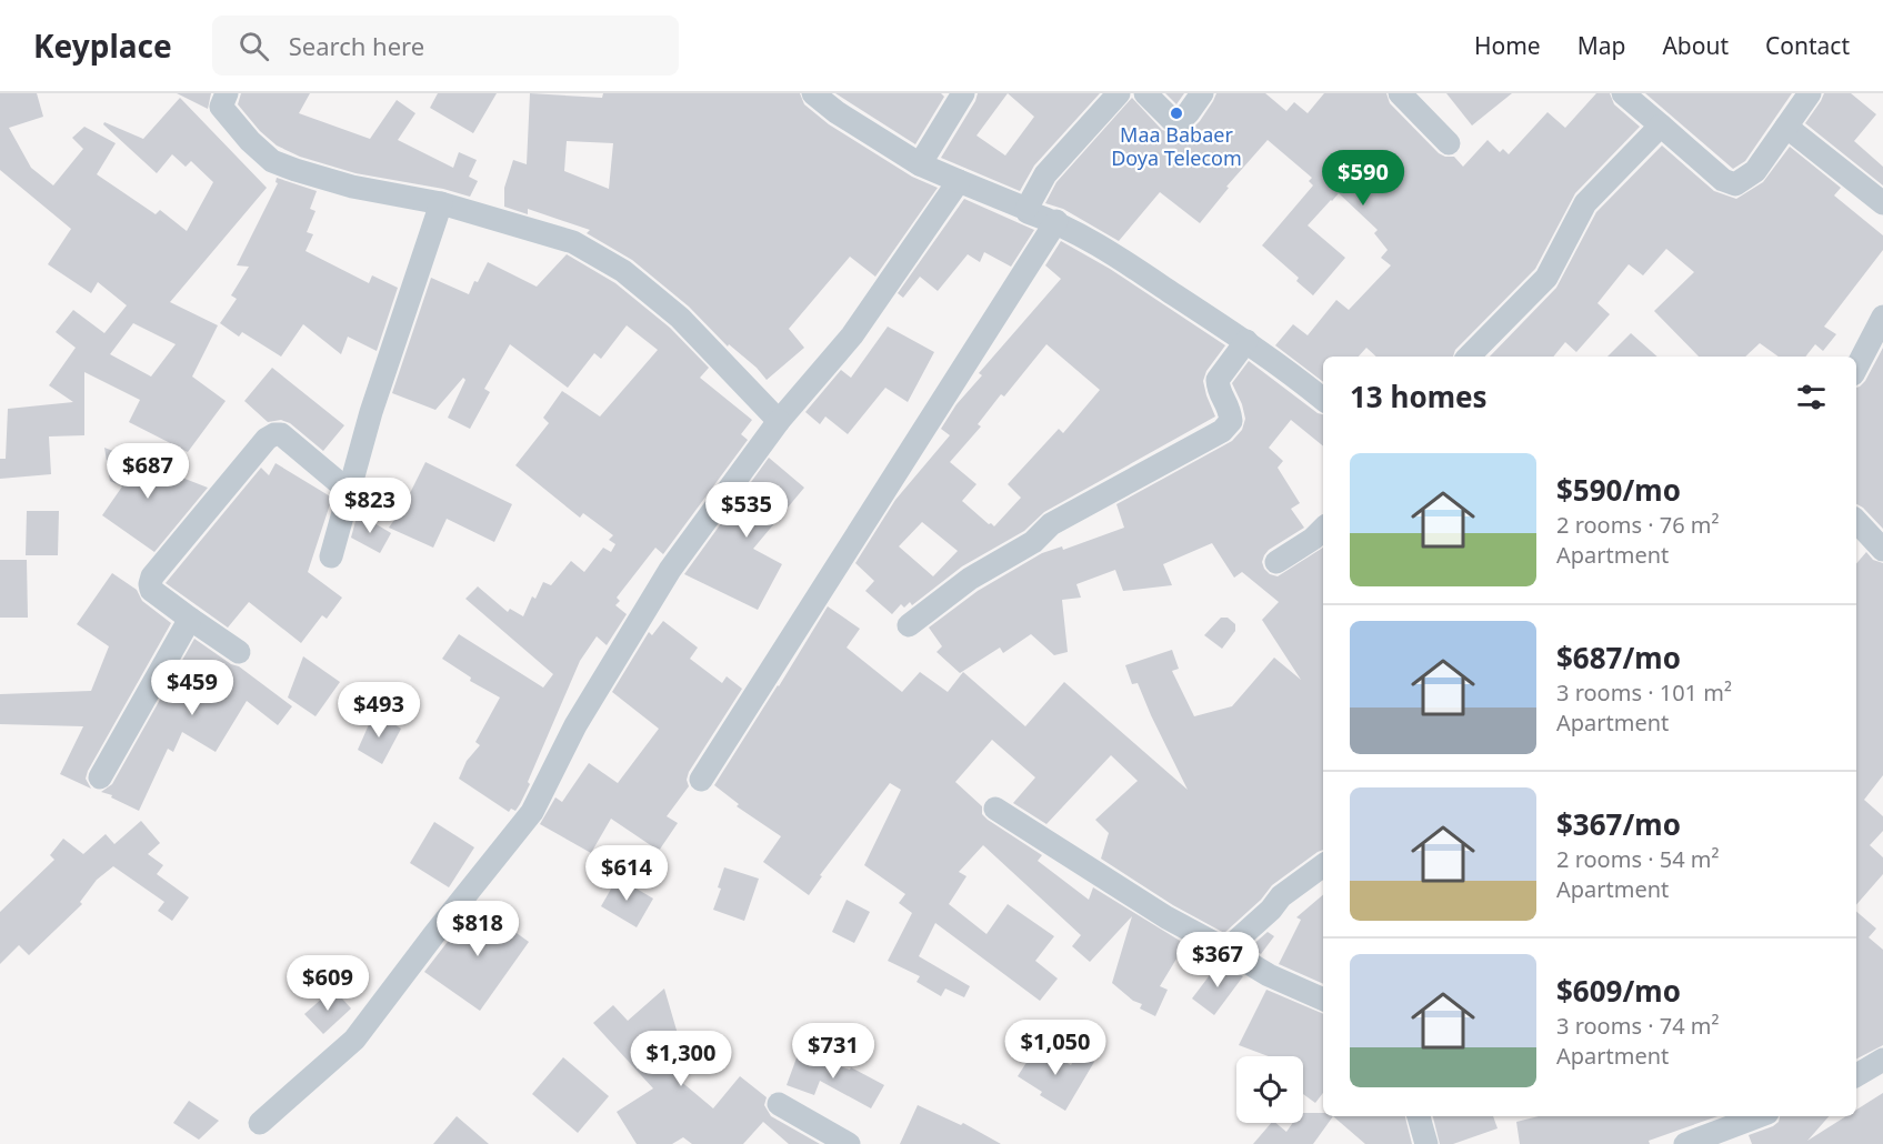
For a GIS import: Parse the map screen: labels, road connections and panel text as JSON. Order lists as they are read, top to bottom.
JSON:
{
  "places": ["Maa Babaer Doya Telecom"],
  "page": {
    "header": "Keyplace",
    "search": "Search here",
    "nav": [
      "Home",
      "Map",
      "About",
      "Contact"
    ],
    "price": [
      "$590",
      "$687",
      "$823",
      "$535",
      "$459",
      "$493",
      "$614",
      "$818",
      "$367",
      "$609",
      "$1,050",
      "$731",
      "$1,300"
    ],
    "heading": "13 homes",
    "list": [
      {
        "name": "$590/mo",
        "note": "2 rooms · 76 m² · Apartment"
      },
      {
        "name": "$687/mo",
        "note": "3 rooms · 101 m² · Apartment"
      },
      {
        "name": "$367/mo",
        "note": "2 rooms · 54 m² · Apartment"
      },
      {
        "name": "$609/mo",
        "note": "3 rooms · 74 m² · Apartment"
      }
    ]
  }
}
